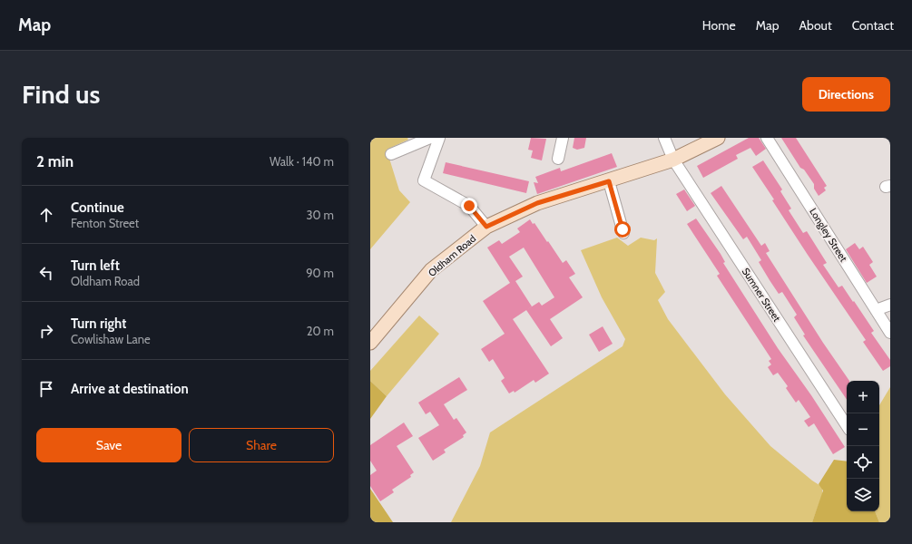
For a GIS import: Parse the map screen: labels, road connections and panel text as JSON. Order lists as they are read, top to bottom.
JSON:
{
  "streets": {
    "main road": ["Oldham Road"],
    "street": ["Longley Street", "Sumner Street"]
  },
  "crossings": [
    ["Oldham Road", "Sumner Street"]
  ],
  "page": {
    "header": "Map",
    "nav": [
      "Home",
      "Map",
      "About",
      "Contact"
    ],
    "buttons": [
      "Directions",
      ["Save", "Share"]
    ],
    "title": "Find us",
    "heading": ["2 min", "Walk · 140 m"],
    "list": [
      ["Continue", "Fenton Street", "30 m"],
      ["Turn left", "Oldham Road", "90 m"],
      ["Turn right", "Cowlishaw Lane", "20 m"],
      "Arrive at destination"
    ],
    "map_buttons": ["+", "−"]
  }
}
